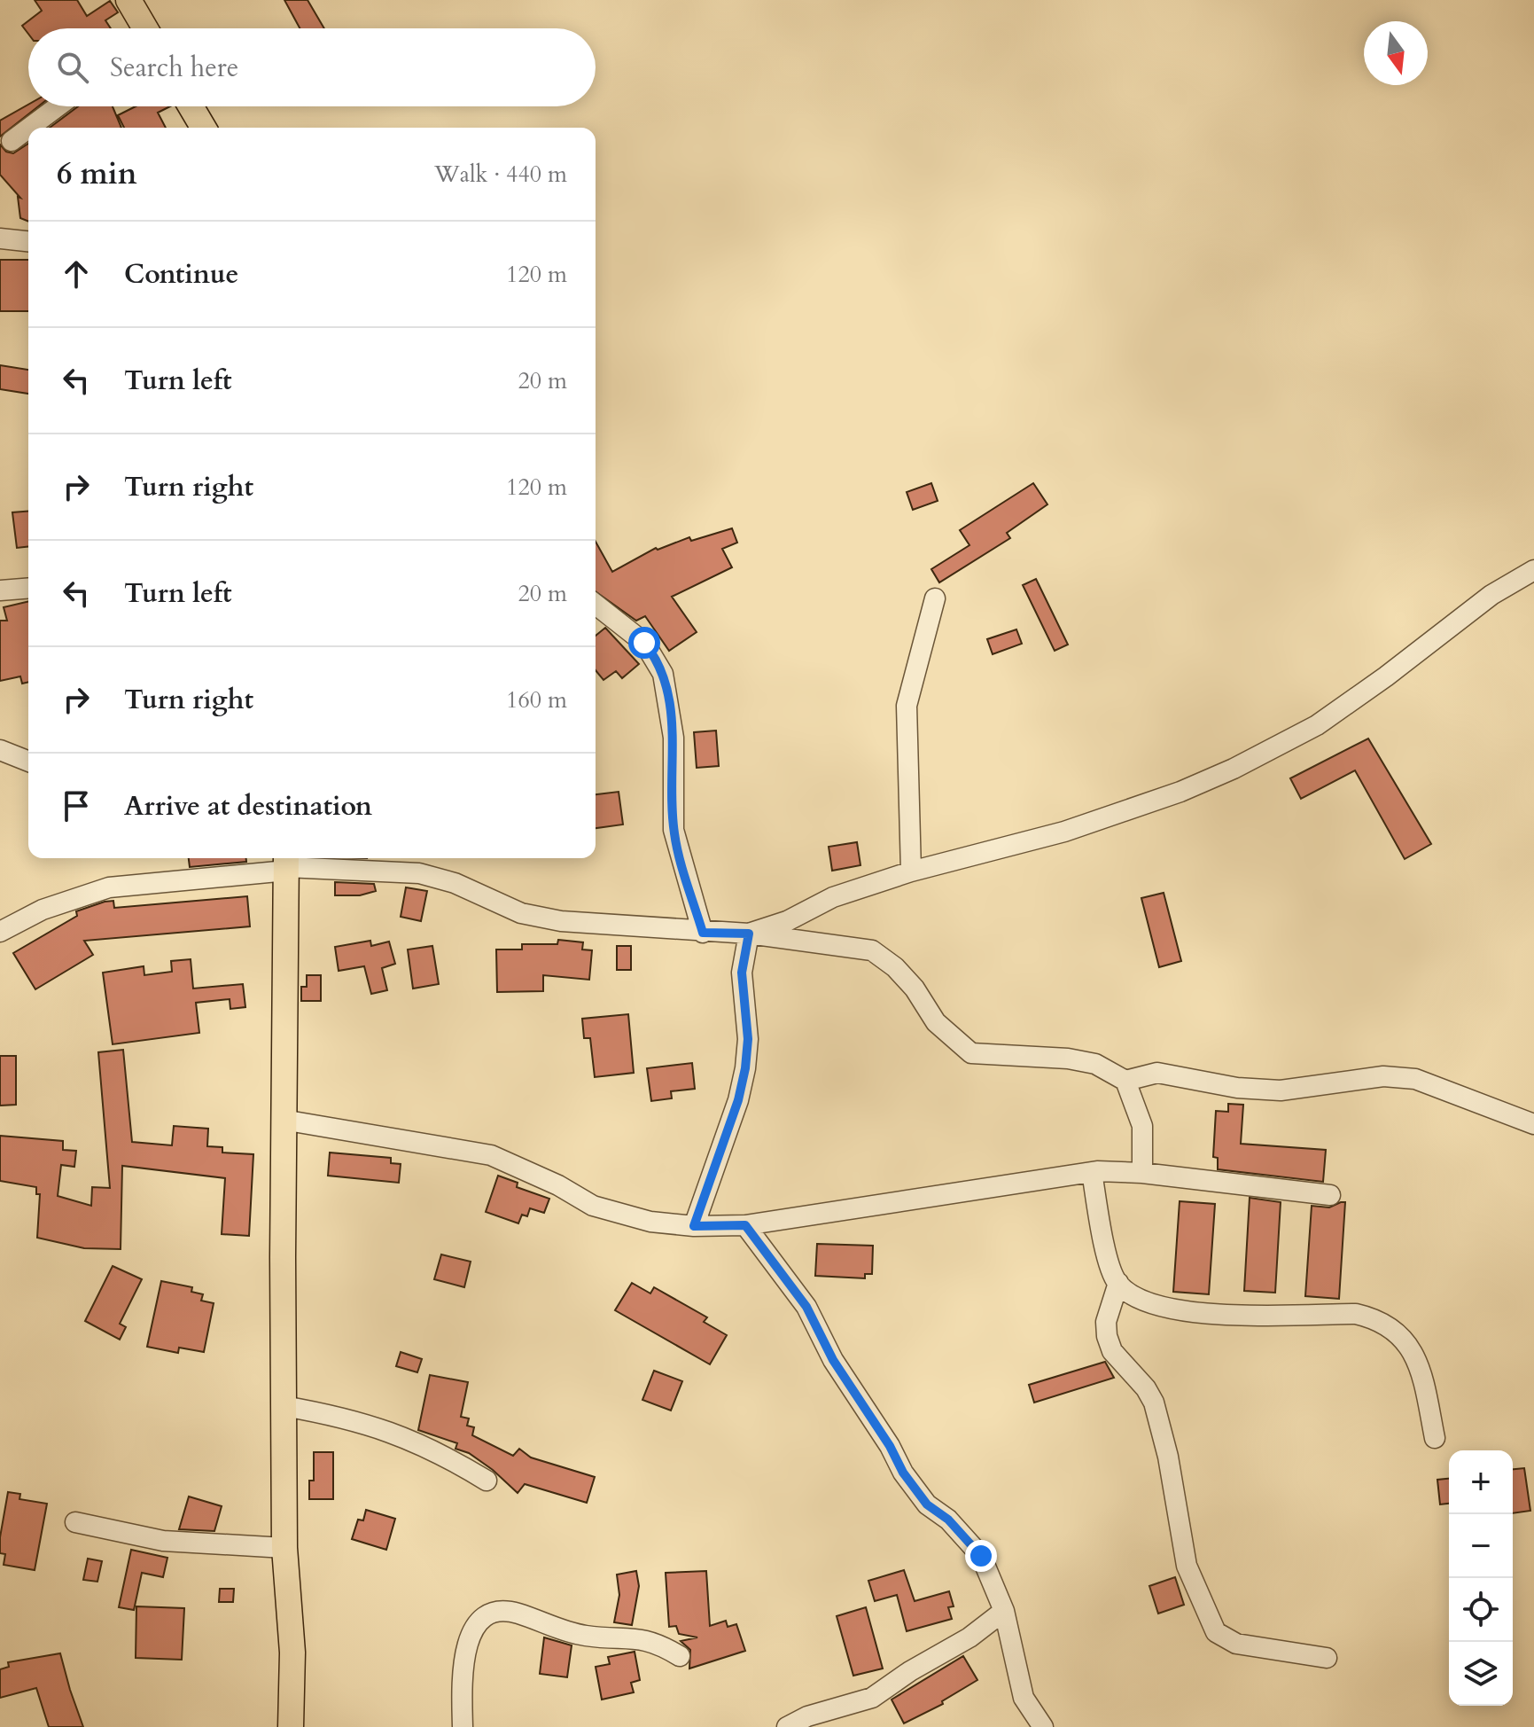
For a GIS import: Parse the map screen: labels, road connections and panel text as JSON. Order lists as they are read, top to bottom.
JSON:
{
  "north": "bottom",
  "page": {
    "search": "Search here",
    "heading": ["6 min", "Walk · 440 m"],
    "list": [
      ["Continue", "120 m"],
      ["Turn left", "20 m"],
      ["Turn right", "120 m"],
      ["Turn left", "20 m"],
      ["Turn right", "160 m"],
      "Arrive at destination"
    ],
    "map_buttons": ["+", "−"]
  }
}
